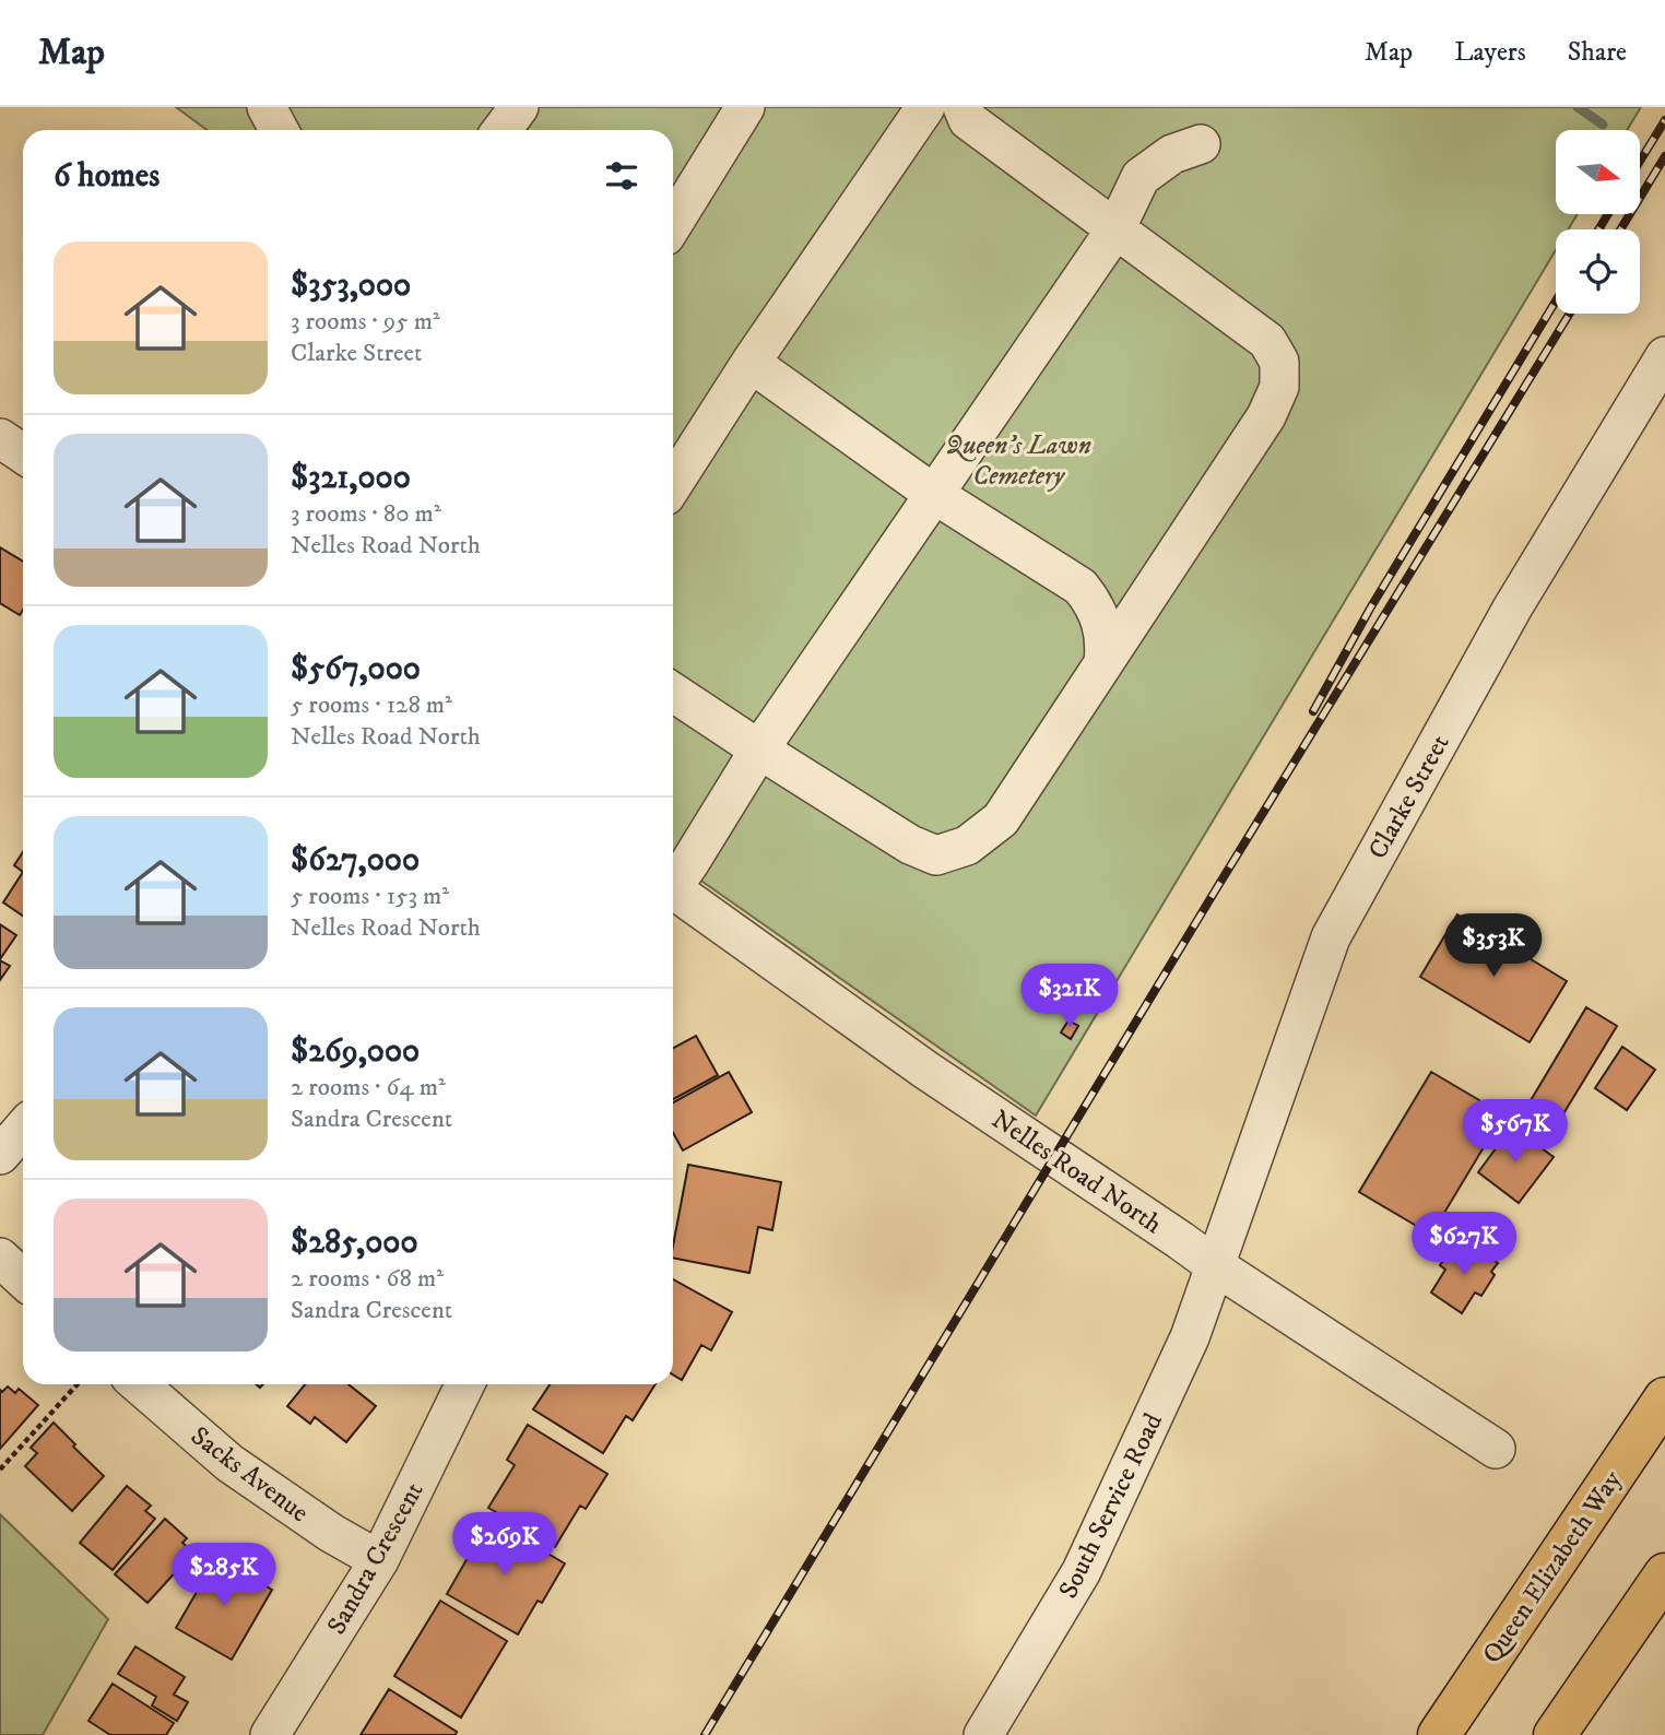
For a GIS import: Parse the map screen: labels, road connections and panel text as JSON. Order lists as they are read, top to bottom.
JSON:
{
  "streets": {
    "highway": ["Queen Elizabeth Way"],
    "street": [
      "Clarke Street",
      "Nelles Road North",
      "Sacks Avenue",
      "South Service Road",
      "Sandra Crescent"
    ]
  },
  "crossings": [
    ["Clarke Street", "Nelles Road North"],
    ["Clarke Street", "South Service Road"],
    ["Nelles Road North", "South Service Road"],
    ["Sacks Avenue", "Sandra Crescent"]
  ],
  "parks": ["Queen's Lawn Cemetery"],
  "north": "right",
  "page": {
    "header": "Map",
    "nav": ["Map", "Layers", "Share"],
    "heading": "6 homes",
    "list": [
      {
        "name": "$353,000",
        "note": "3 rooms · 95 m² · Clarke Street"
      },
      {
        "name": "$321,000",
        "note": "3 rooms · 80 m² · Nelles Road North"
      },
      {
        "name": "$567,000",
        "note": "5 rooms · 128 m² · Nelles Road North"
      },
      {
        "name": "$627,000",
        "note": "5 rooms · 153 m² · Nelles Road North"
      },
      {
        "name": "$269,000",
        "note": "2 rooms · 64 m² · Sandra Crescent"
      },
      {
        "name": "$285,000",
        "note": "2 rooms · 68 m² · Sandra Crescent"
      }
    ],
    "price": [
      "$353K",
      "$321K",
      "$567K",
      "$627K",
      "$269K",
      "$285K"
    ]
  }
}
